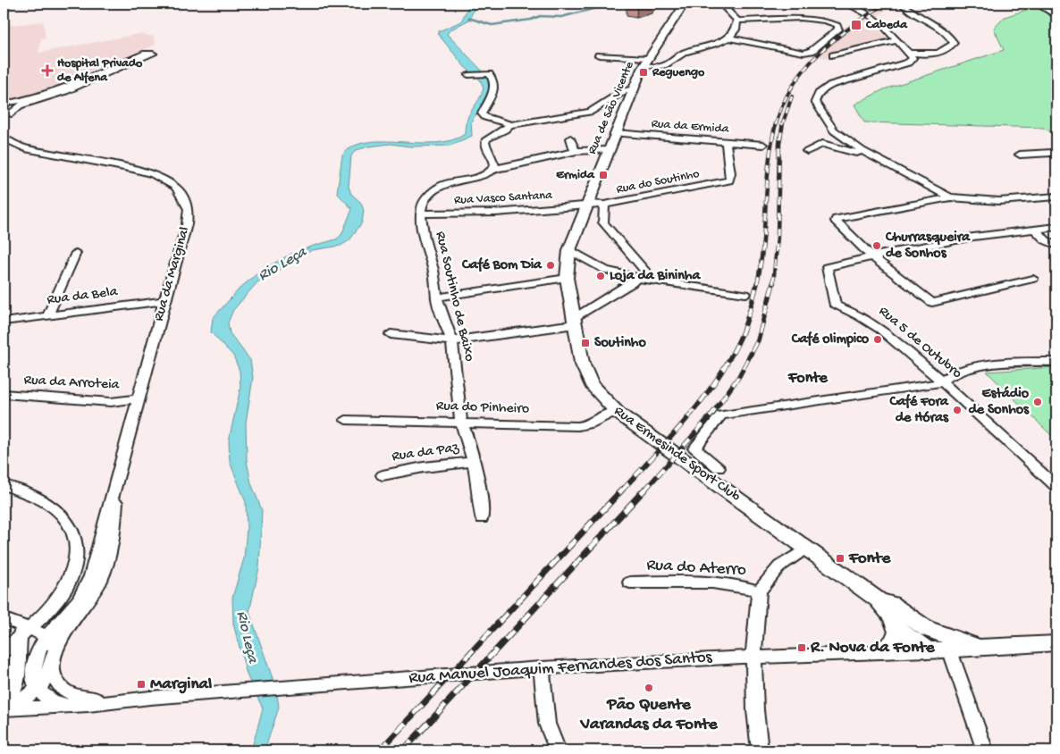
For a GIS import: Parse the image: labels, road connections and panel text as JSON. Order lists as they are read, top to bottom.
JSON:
{
  "streets": {
    "main road": ["Rua de São Vicente", "Rua Ermesinde Sport Club", "Rua Manuel Joaquim Fernandes dos Santos"],
    "street": [
      "Rua da Ermida",
      "Rua do Soutinho",
      "Rua Vasco Santana",
      "Rua da Marginal",
      "Rua da Bela",
      "Rua Soutinho de Baixo",
      "Rua 5 de Outubro",
      "Rua da Arroteia",
      "Rua do Pinheiro",
      "Rua da Paz",
      "Rua do Aterro"
    ]
  },
  "crossings": [
    ["Rua de São Vicente", "Rua da Ermida"],
    ["Rua de São Vicente", "Rua Vasco Santana"],
    ["Rua da Ermida", "Rua do Soutinho"],
    ["Rua do Soutinho", "Rua Vasco Santana"],
    ["Rua Vasco Santana", "Rua Soutinho de Baixo"],
    ["Rua da Marginal", "Rua da Bela"],
    ["Rua da Marginal", "Rua da Arroteia"],
    ["Rua Soutinho de Baixo", "Rua do Pinheiro"],
    ["Rua Soutinho de Baixo", "Rua da Paz"],
    ["Rua do Pinheiro", "Rua Ermesinde Sport Club"],
    ["Rua Ermesinde Sport Club", "Rua Manuel Joaquim Fernandes dos Santos"]
  ],
  "districts": ["Fonte"],
  "water": ["Rio Leça"],
  "places": {
    "transit": [
      "Cabeda",
      "Reguengo",
      "Ermida",
      "Soutinho",
      "Fonte",
      "R. Nova da Fonte",
      "Marginal"
    ],
    "health": ["Hospital Privado de Alfena"],
    "other": [
      "Churrasqueira de Sonhos",
      "Café Bom Dia",
      "Loja da Bininha",
      "Café olimpico",
      "Estádio de Sonhos",
      "Café Fora de Hóras",
      "Pão Quente Varandas da Fonte"
    ]
  }
}
